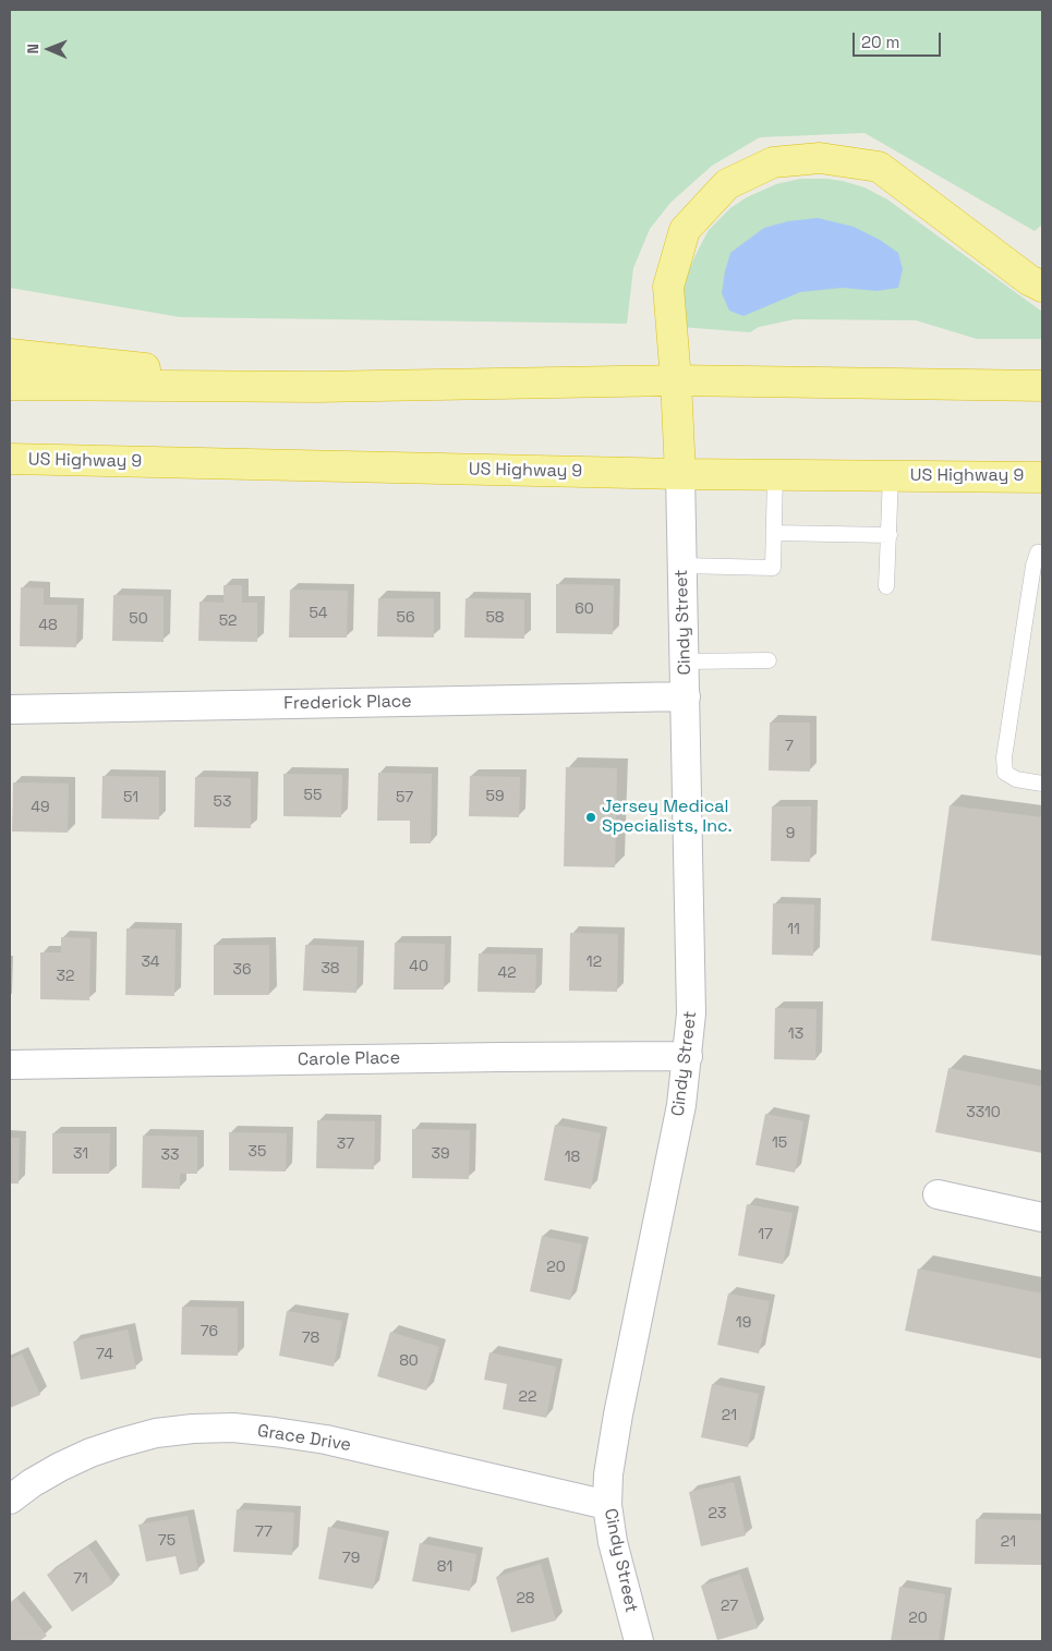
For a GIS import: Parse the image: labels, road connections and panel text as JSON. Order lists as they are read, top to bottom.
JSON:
{
  "streets": {
    "highway": ["US Highway 9"],
    "street": [
      "Cindy Street",
      "Frederick Place",
      "Carole Place",
      "Grace Drive"
    ]
  },
  "crossings": [
    ["US Highway 9", "Cindy Street"],
    ["Cindy Street", "Frederick Place"],
    ["Cindy Street", "Carole Place"],
    ["Cindy Street", "Grace Drive"]
  ],
  "places": ["Jersey Medical Specialists, Inc."],
  "house_numbers": [
    "60",
    "54",
    "56",
    "58",
    "50",
    "52",
    "48",
    "7",
    "55",
    "59",
    "51",
    "57",
    "53",
    "49",
    "9",
    "11",
    "34",
    "12",
    "40",
    "38",
    "36",
    "42",
    "32",
    "13",
    "3310",
    "15",
    "37",
    "35",
    "31",
    "39",
    "33",
    "18",
    "17",
    "20",
    "19",
    "76",
    "78",
    "74",
    "80",
    "22",
    "21",
    "23",
    "77",
    "75",
    "21",
    "79",
    "81",
    "71",
    "28",
    "27",
    "20"
  ],
  "scale_bar": "20 m",
  "north": "left"
}
